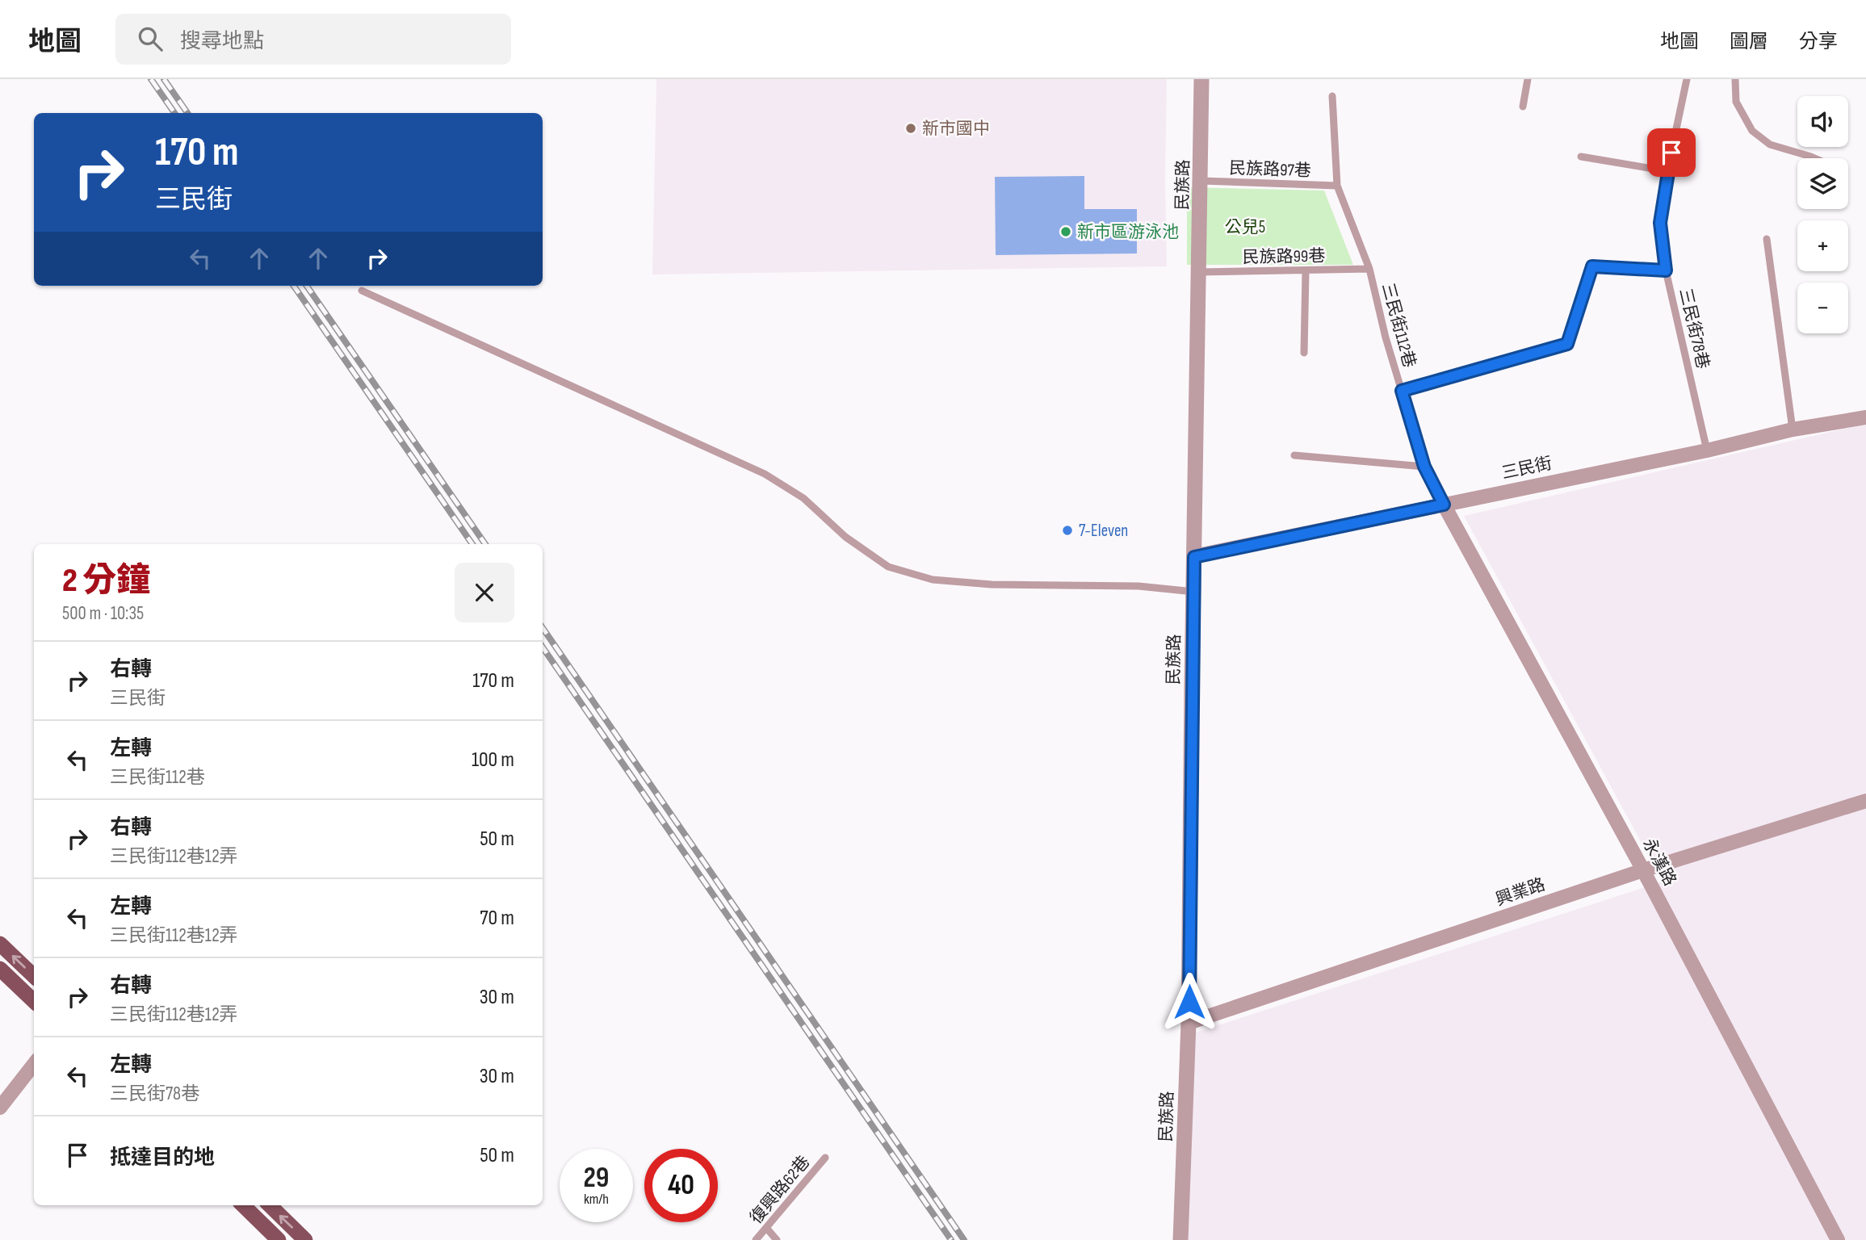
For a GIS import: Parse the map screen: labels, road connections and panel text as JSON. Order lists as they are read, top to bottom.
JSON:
{
  "streets": {
    "street": [
      "民族路",
      "三民街",
      "永漢路",
      "興業路"
    ],
    "lane": [
      "民族路97巷",
      "民族路99巷",
      "三民街112巷",
      "三民街78巷",
      "復興路62巷"
    ]
  },
  "crossings": [
    ["民族路97巷", "民族路"],
    ["民族路97巷", "三民街112巷"],
    ["民族路", "民族路99巷"],
    ["民族路", "三民街"],
    ["民族路", "興業路"],
    ["民族路99巷", "三民街112巷"],
    ["三民街112巷", "三民街"],
    ["三民街112巷", "永漢路"],
    ["三民街78巷", "三民街"],
    ["三民街", "永漢路"],
    ["永漢路", "興業路"]
  ],
  "parks": ["公兒5"],
  "places": ["新市國中", "新市區游泳池", "7-Eleven"],
  "page": {
    "header": "地圖",
    "search": "搜尋地點",
    "nav": ["地圖", "圖層", "分享"],
    "map_buttons": ["+", "−"],
    "turn": ["170 m", "三民街"],
    "heading": ["2 分鐘", "500 m · 10:35"],
    "list": [
      {
        "name": "右轉",
        "note": "三民街",
        "value": "170 m"
      },
      {
        "name": "左轉",
        "note": "三民街112巷",
        "value": "100 m"
      },
      {
        "name": "右轉",
        "note": "三民街112巷12弄",
        "value": "50 m"
      },
      {
        "name": "左轉",
        "note": "三民街112巷12弄",
        "value": "70 m"
      },
      {
        "name": "右轉",
        "note": "三民街112巷12弄",
        "value": "30 m"
      },
      {
        "name": "左轉",
        "note": "三民街78巷",
        "value": "30 m"
      },
      {
        "name": "抵達目的地",
        "value": "50 m"
      }
    ],
    "speed": "29 km/h",
    "limit": "40"
  }
}
